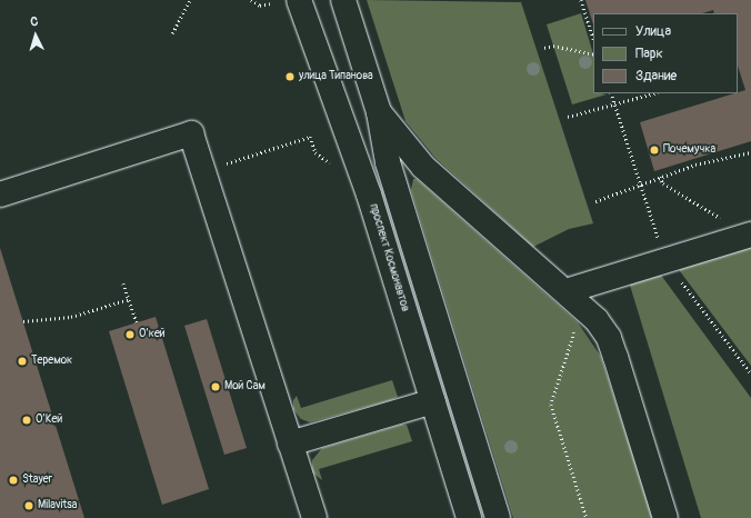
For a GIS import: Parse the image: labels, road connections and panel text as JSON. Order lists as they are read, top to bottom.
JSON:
{
  "streets": {
    "street": ["проспект Космонавтов"]
  },
  "places": [
    "улица Типанова",
    "Почемучка",
    "О’кей",
    "Теремок",
    "Мой Сам",
    "О’Кей",
    "Stayer",
    "Milavitsa"
  ],
  "legend": ["Улица", "Парк", "Здание"],
  "north": "top"
}
